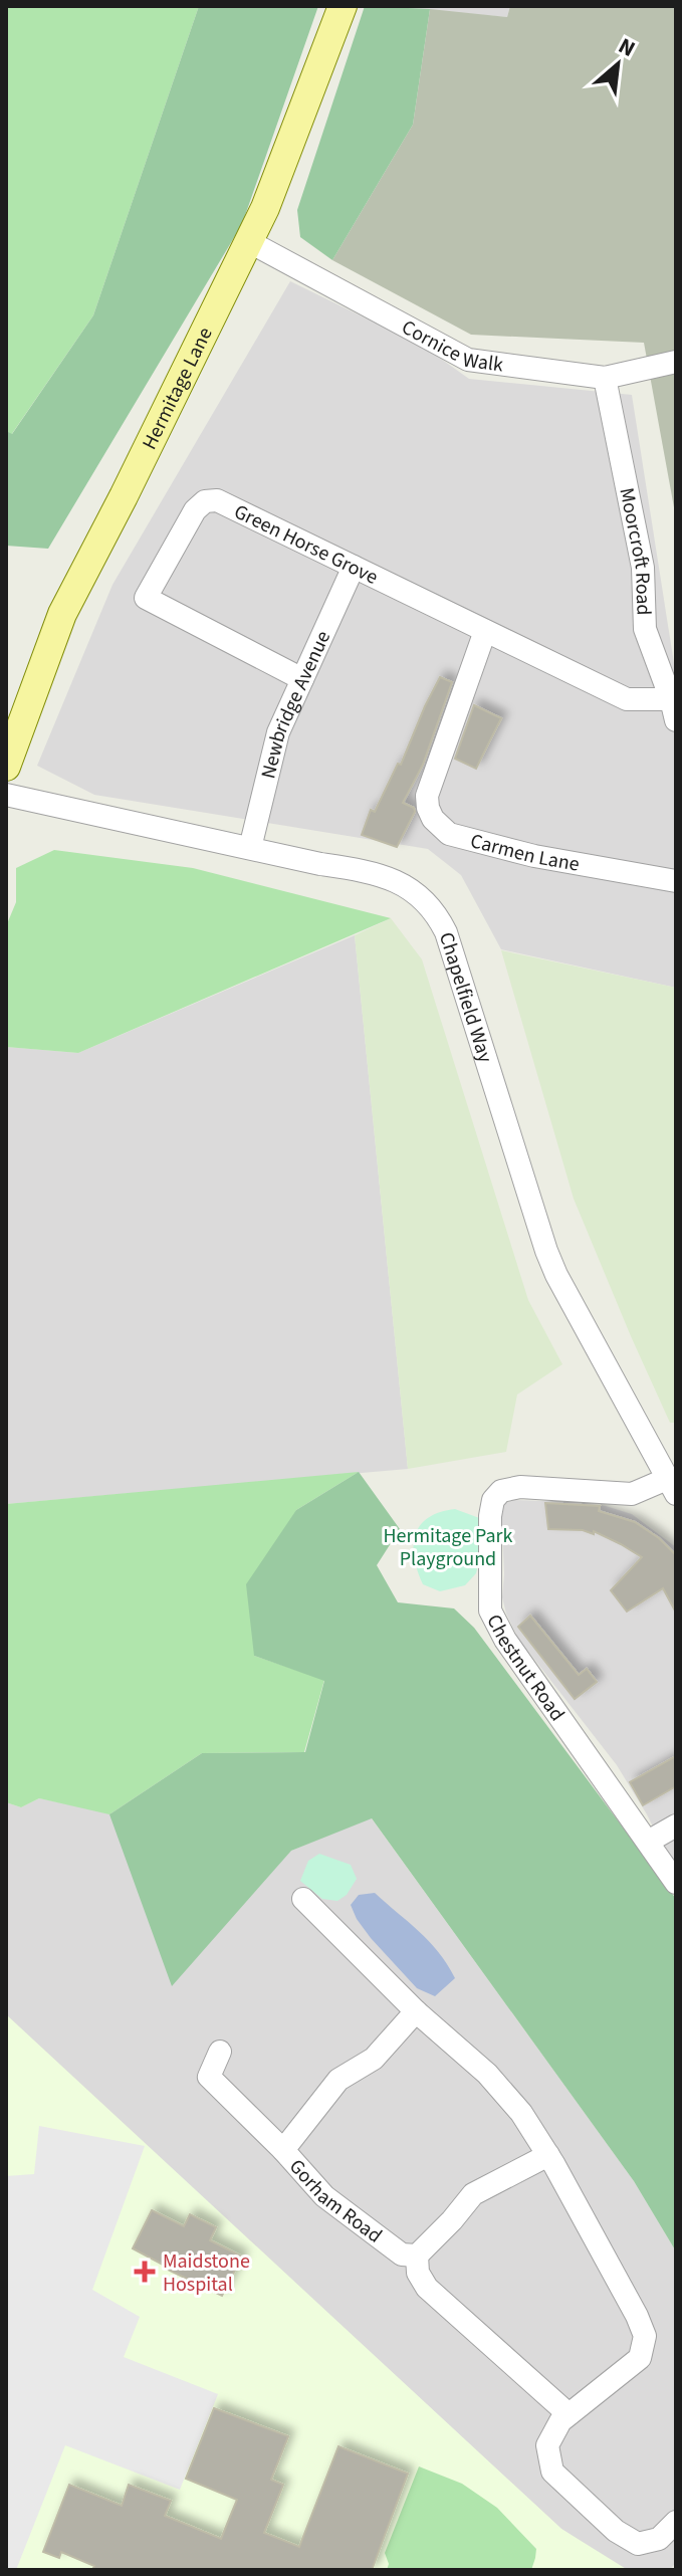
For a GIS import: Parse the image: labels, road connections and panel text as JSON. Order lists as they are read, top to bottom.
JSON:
{
  "streets": {
    "main road": ["Hermitage Lane"],
    "street": [
      "Cornice Walk",
      "Green Horse Grove",
      "Moorcroft Road",
      "Newbridge Avenue",
      "Carmen Lane",
      "Chapelfield Way",
      "Chestnut Road",
      "Gorham Road"
    ]
  },
  "crossings": [
    ["Cornice Walk", "Hermitage Lane"],
    ["Cornice Walk", "Moorcroft Road"],
    ["Green Horse Grove", "Moorcroft Road"],
    ["Green Horse Grove", "Newbridge Avenue"],
    ["Green Horse Grove", "Carmen Lane"],
    ["Newbridge Avenue", "Chapelfield Way"],
    ["Chapelfield Way", "Chestnut Road"]
  ],
  "parks": ["Hermitage Park Playground"],
  "places": {
    "health": ["Maidstone Hospital"]
  },
  "north": "top right"
}
